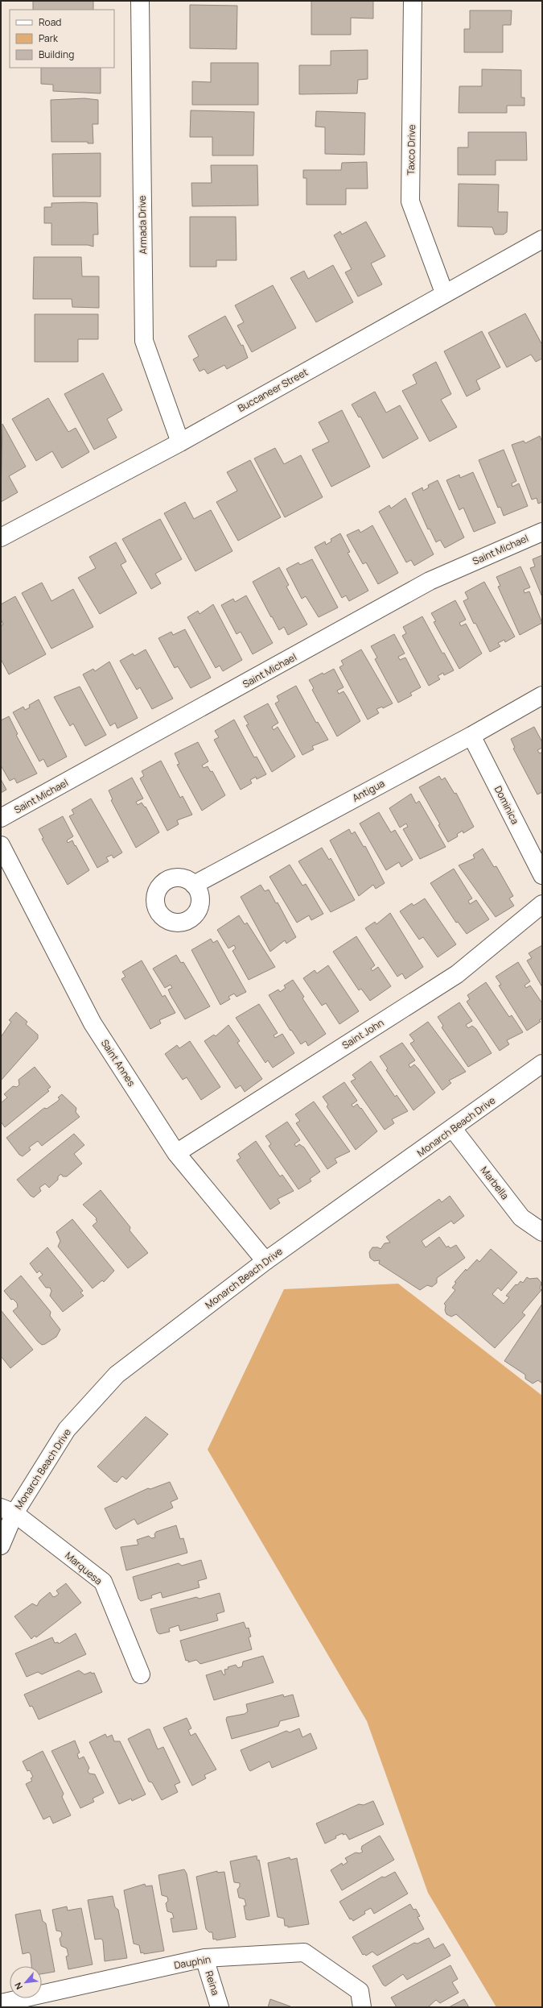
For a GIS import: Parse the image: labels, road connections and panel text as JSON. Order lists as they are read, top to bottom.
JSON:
{
  "streets": {
    "street": [
      "Taxco Drive",
      "Armada Drive",
      "Buccaneer Street",
      "Saint Michael",
      "Antigua",
      "Dominica",
      "Saint John",
      "Saint Annes",
      "Monarch Beach Drive",
      "Marbella",
      "Marquesa",
      "Dauphin",
      "Reina"
    ]
  },
  "crossings": [
    ["Taxco Drive", "Buccaneer Street"],
    ["Armada Drive", "Buccaneer Street"],
    ["Antigua", "Dominica"],
    ["Saint John", "Saint Annes"],
    ["Saint Annes", "Monarch Beach Drive"],
    ["Monarch Beach Drive", "Marbella"],
    ["Monarch Beach Drive", "Marquesa"],
    ["Dauphin", "Reina"]
  ],
  "legend": ["Road", "Park", "Building"],
  "north": "bottom left"
}
